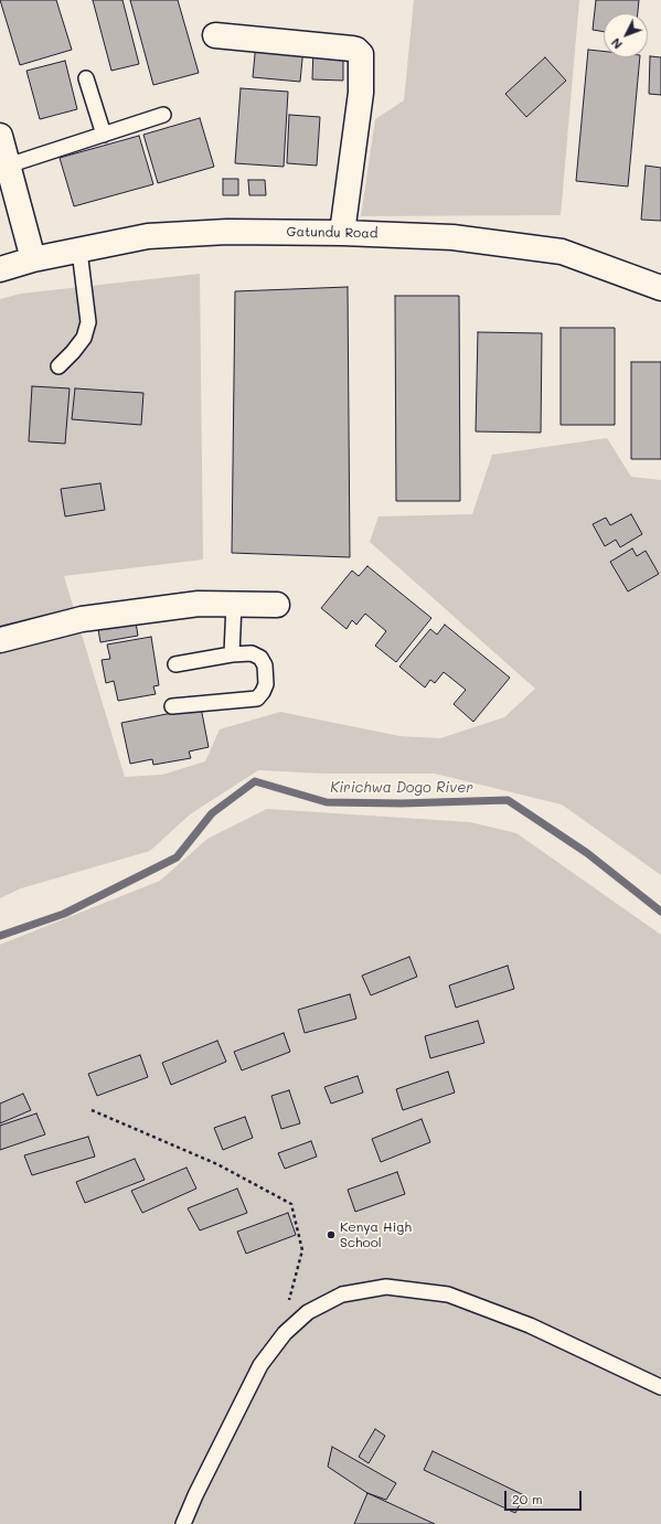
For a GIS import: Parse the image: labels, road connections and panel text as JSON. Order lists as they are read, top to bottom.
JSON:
{
  "streets": {
    "street": ["Gatundu Road"]
  },
  "water": ["Kirichwa Dogo River"],
  "places": ["Kenya High School"],
  "scale_bar": "20 m",
  "north": "bottom left"
}
